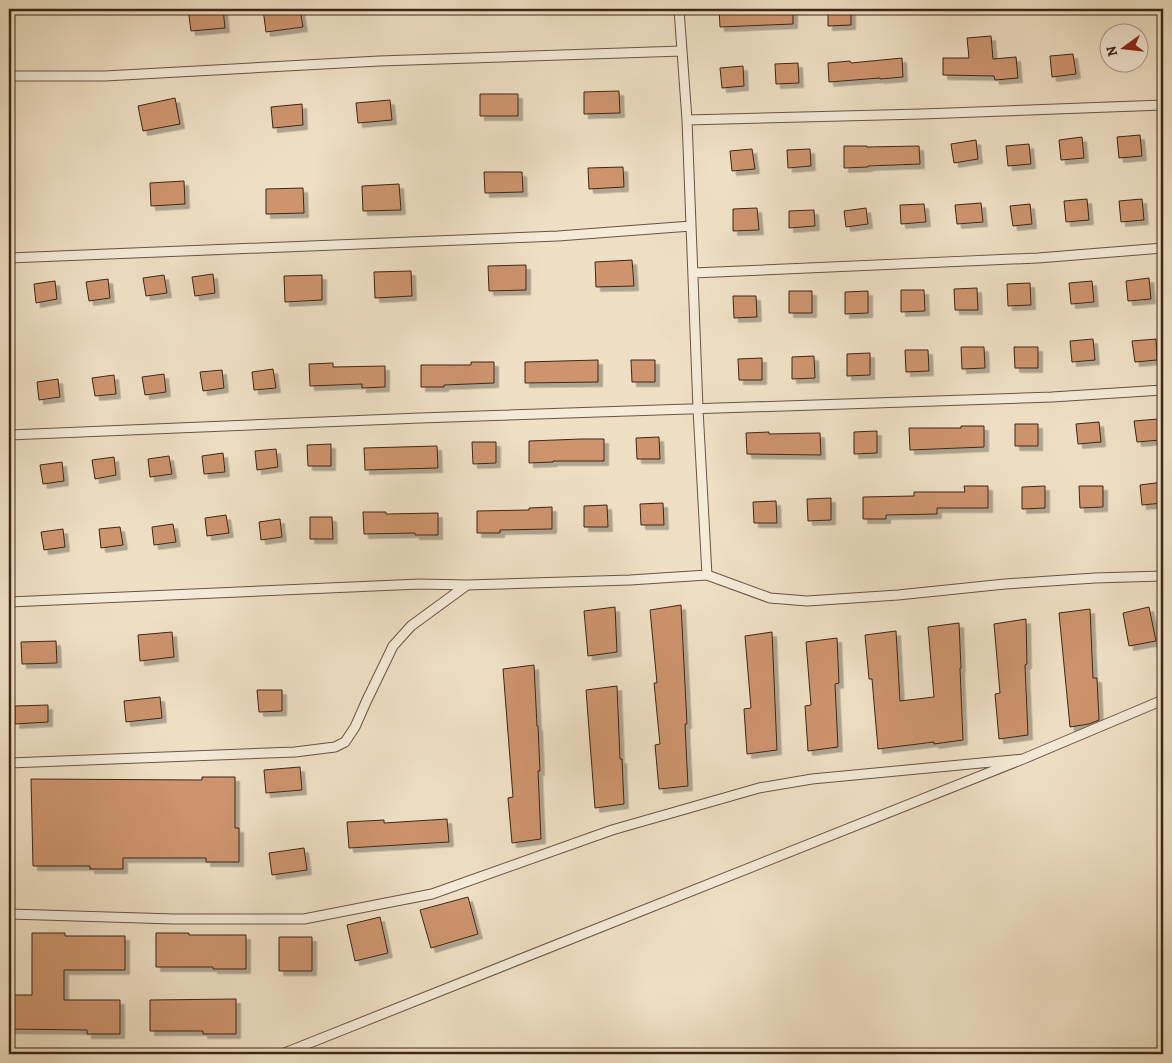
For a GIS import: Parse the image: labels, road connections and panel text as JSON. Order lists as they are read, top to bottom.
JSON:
{
  "north": "left"
}
